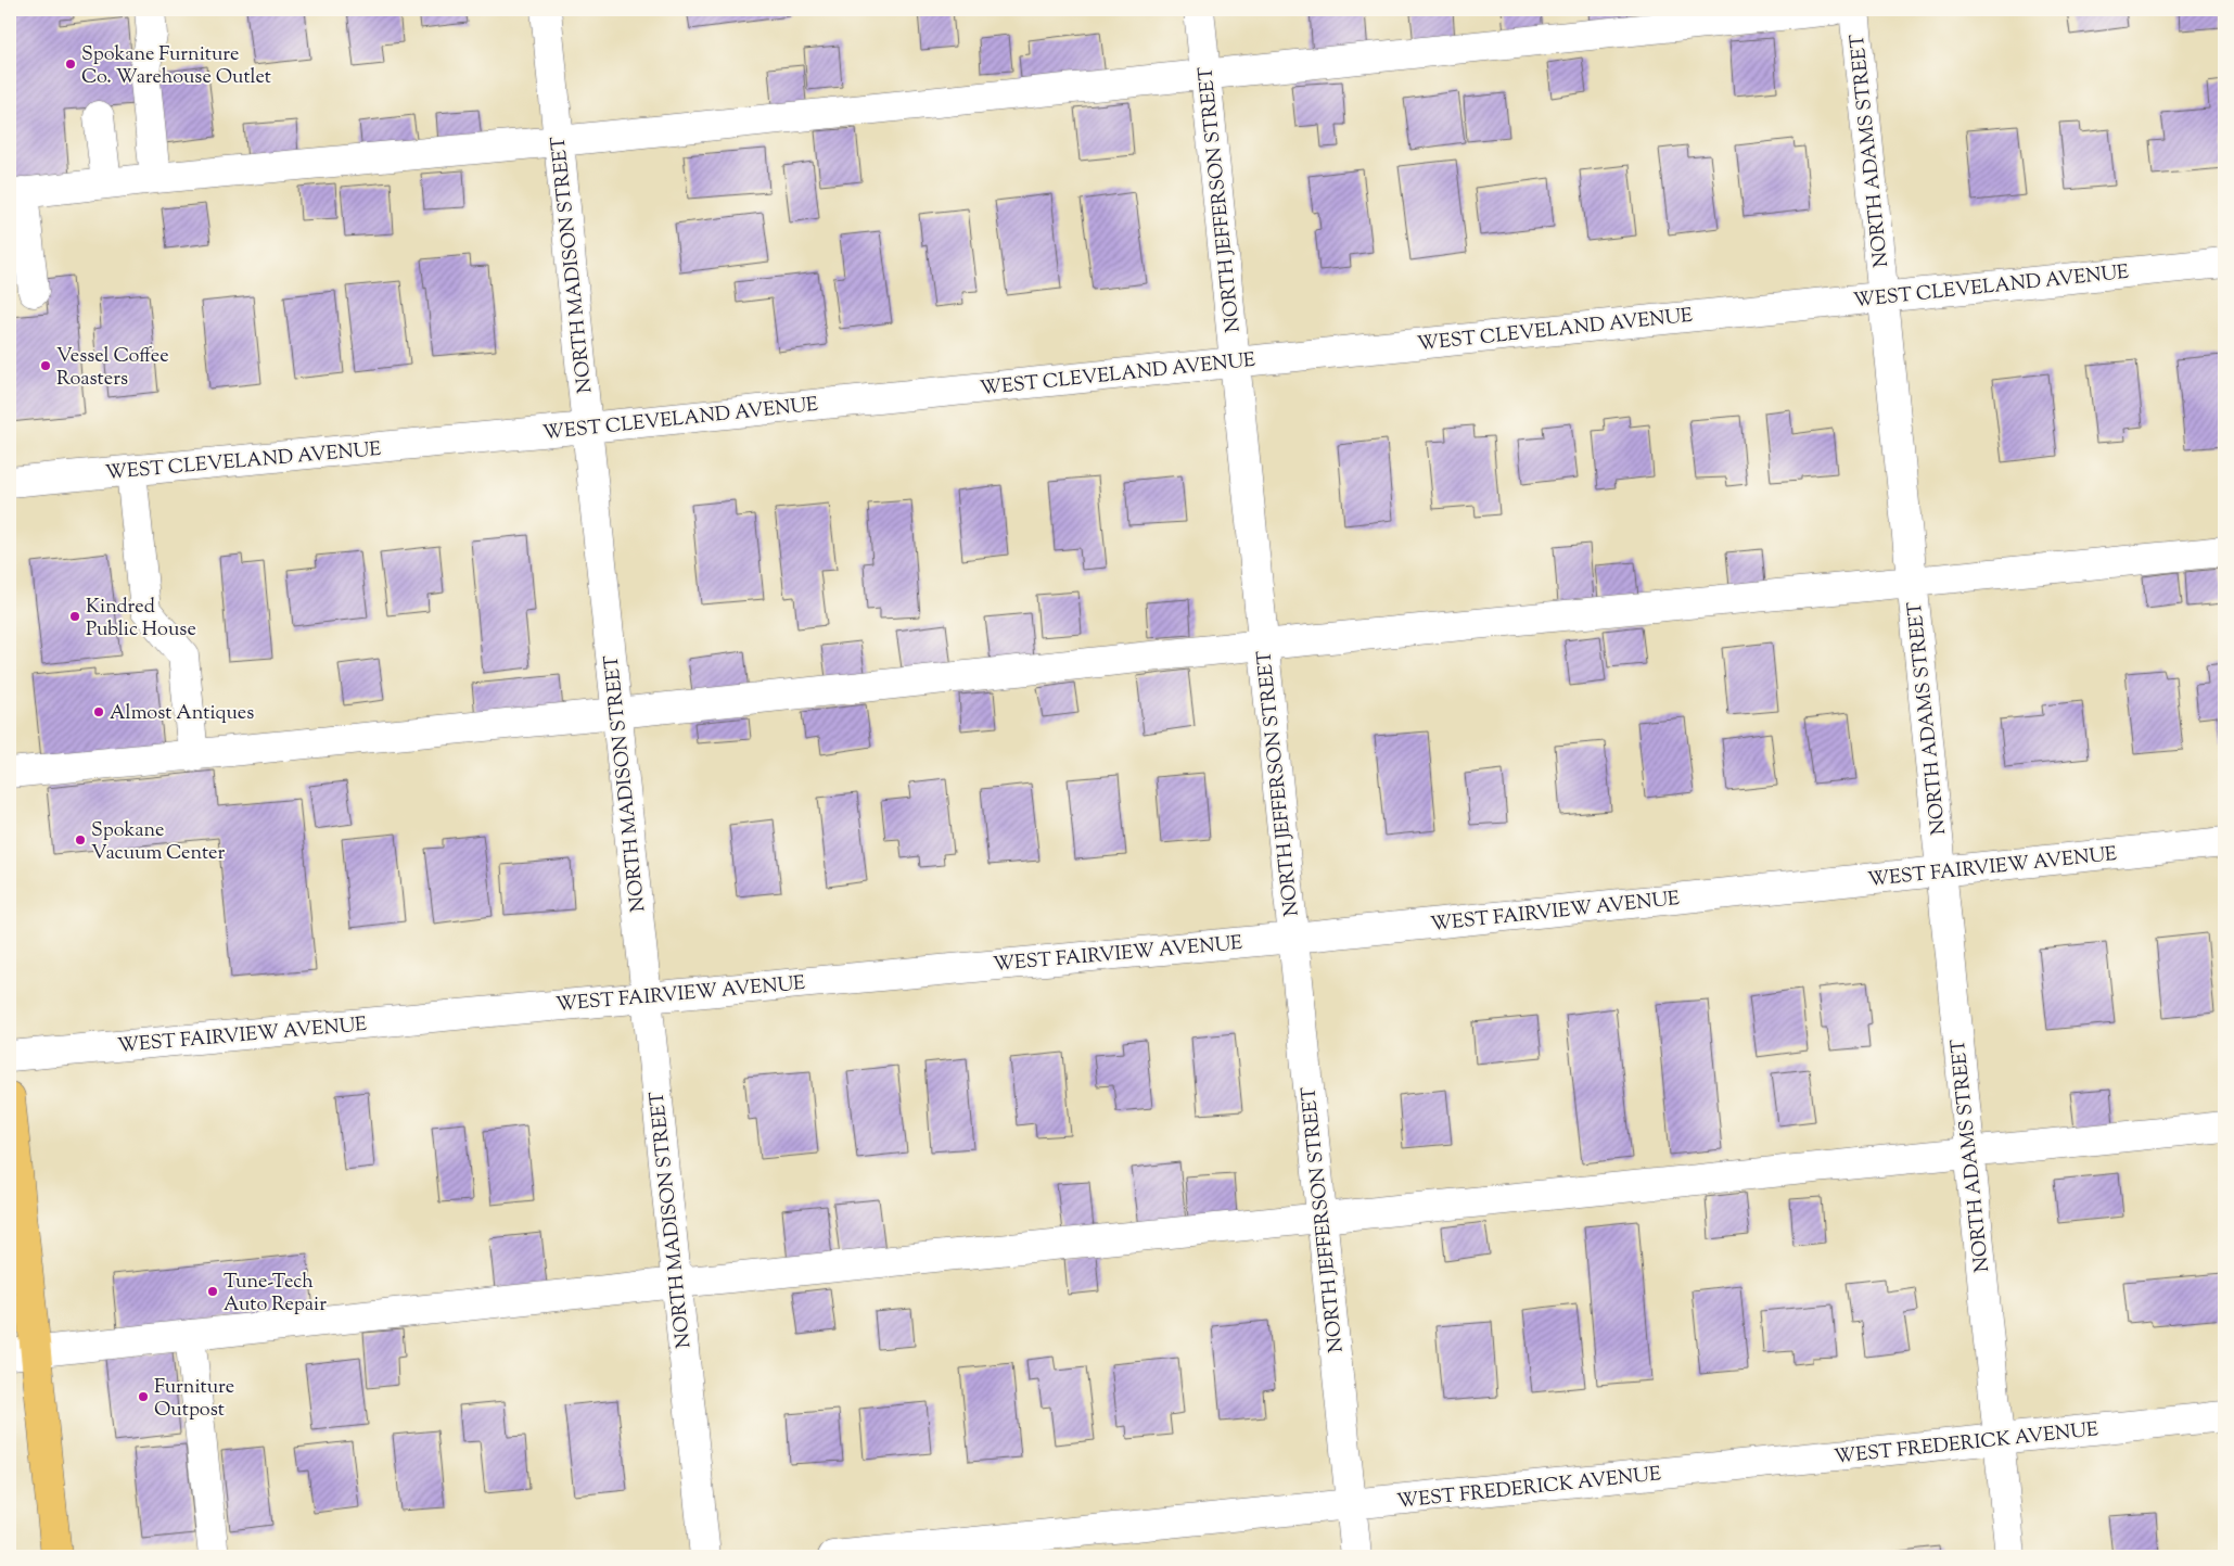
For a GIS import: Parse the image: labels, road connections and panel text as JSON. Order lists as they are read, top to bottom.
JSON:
{
  "streets": {
    "street": [
      "NORTH ADAMS STREET",
      "NORTH JEFFERSON STREET",
      "NORTH MADISON STREET",
      "WEST CLEVELAND AVENUE",
      "WEST FAIRVIEW AVENUE",
      "WEST FREDERICK AVENUE"
    ]
  },
  "crossings": [
    ["NORTH ADAMS STREET", "WEST CLEVELAND AVENUE"],
    ["NORTH ADAMS STREET", "WEST FAIRVIEW AVENUE"],
    ["NORTH ADAMS STREET", "WEST FREDERICK AVENUE"],
    ["NORTH JEFFERSON STREET", "WEST CLEVELAND AVENUE"],
    ["NORTH JEFFERSON STREET", "WEST FAIRVIEW AVENUE"],
    ["NORTH JEFFERSON STREET", "WEST FREDERICK AVENUE"],
    ["NORTH MADISON STREET", "WEST CLEVELAND AVENUE"],
    ["NORTH MADISON STREET", "WEST FAIRVIEW AVENUE"]
  ],
  "places": [
    "Spokane Furniture Co. Warehouse Outlet",
    "Vessel Coffee Roasters",
    "Kindred Public House",
    "Almost Antiques",
    "Spokane Vacuum Center",
    "Tune-Tech Auto Repair",
    "Furniture Outpost"
  ]
}
